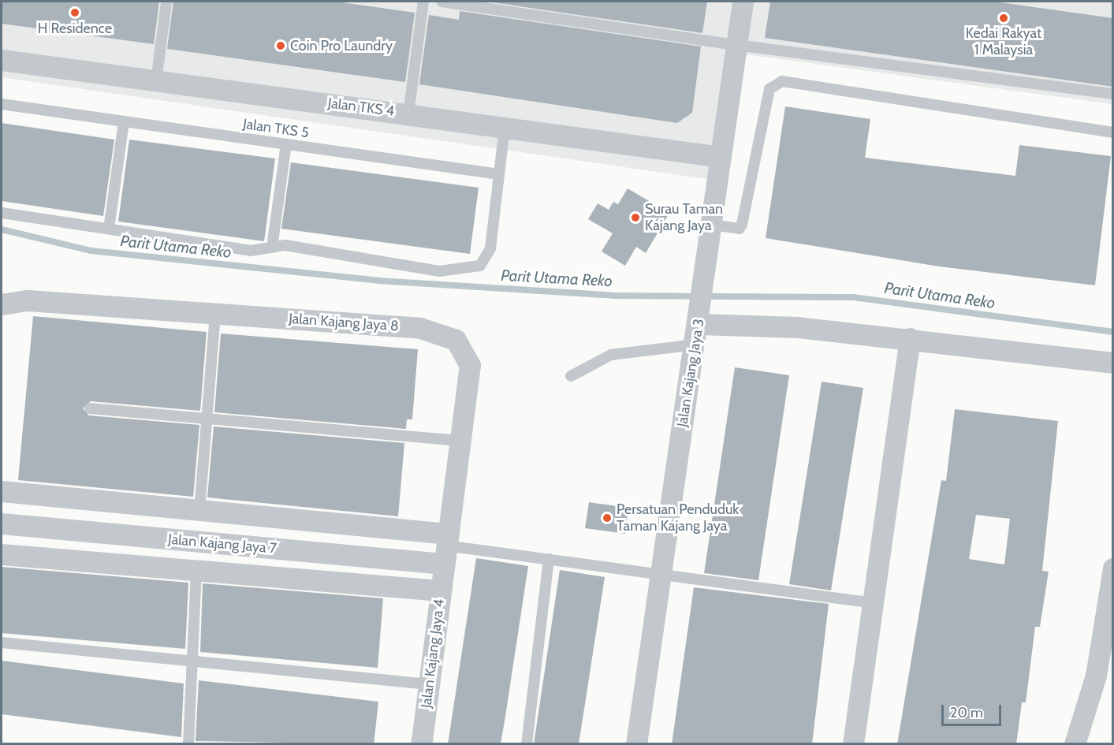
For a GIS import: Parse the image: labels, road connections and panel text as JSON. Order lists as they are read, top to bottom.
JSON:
{
  "streets": {
    "street": [
      "Jalan TKS 4",
      "Jalan Kajang Jaya 8",
      "Jalan Kajang Jaya 3",
      "Jalan Kajang Jaya 7",
      "Jalan Kajang Jaya 4"
    ],
    "lane": ["Jalan TKS 5"]
  },
  "crossings": [
    ["Jalan TKS 4", "Jalan Kajang Jaya 3"],
    ["Jalan Kajang Jaya 8", "Jalan Kajang Jaya 7"],
    ["Jalan Kajang Jaya 8", "Jalan Kajang Jaya 4"],
    ["Jalan Kajang Jaya 7", "Jalan Kajang Jaya 4"]
  ],
  "water": ["Parit Utama Reko"],
  "places": [
    "H Residence",
    "Kedai Rakyat 1 Malaysia",
    "Coin Pro Laundry",
    "Surau Taman Kajang Jaya",
    "Persatuan Penduduk Taman Kajang Jaya"
  ],
  "scale_bar": "20 m"
}
